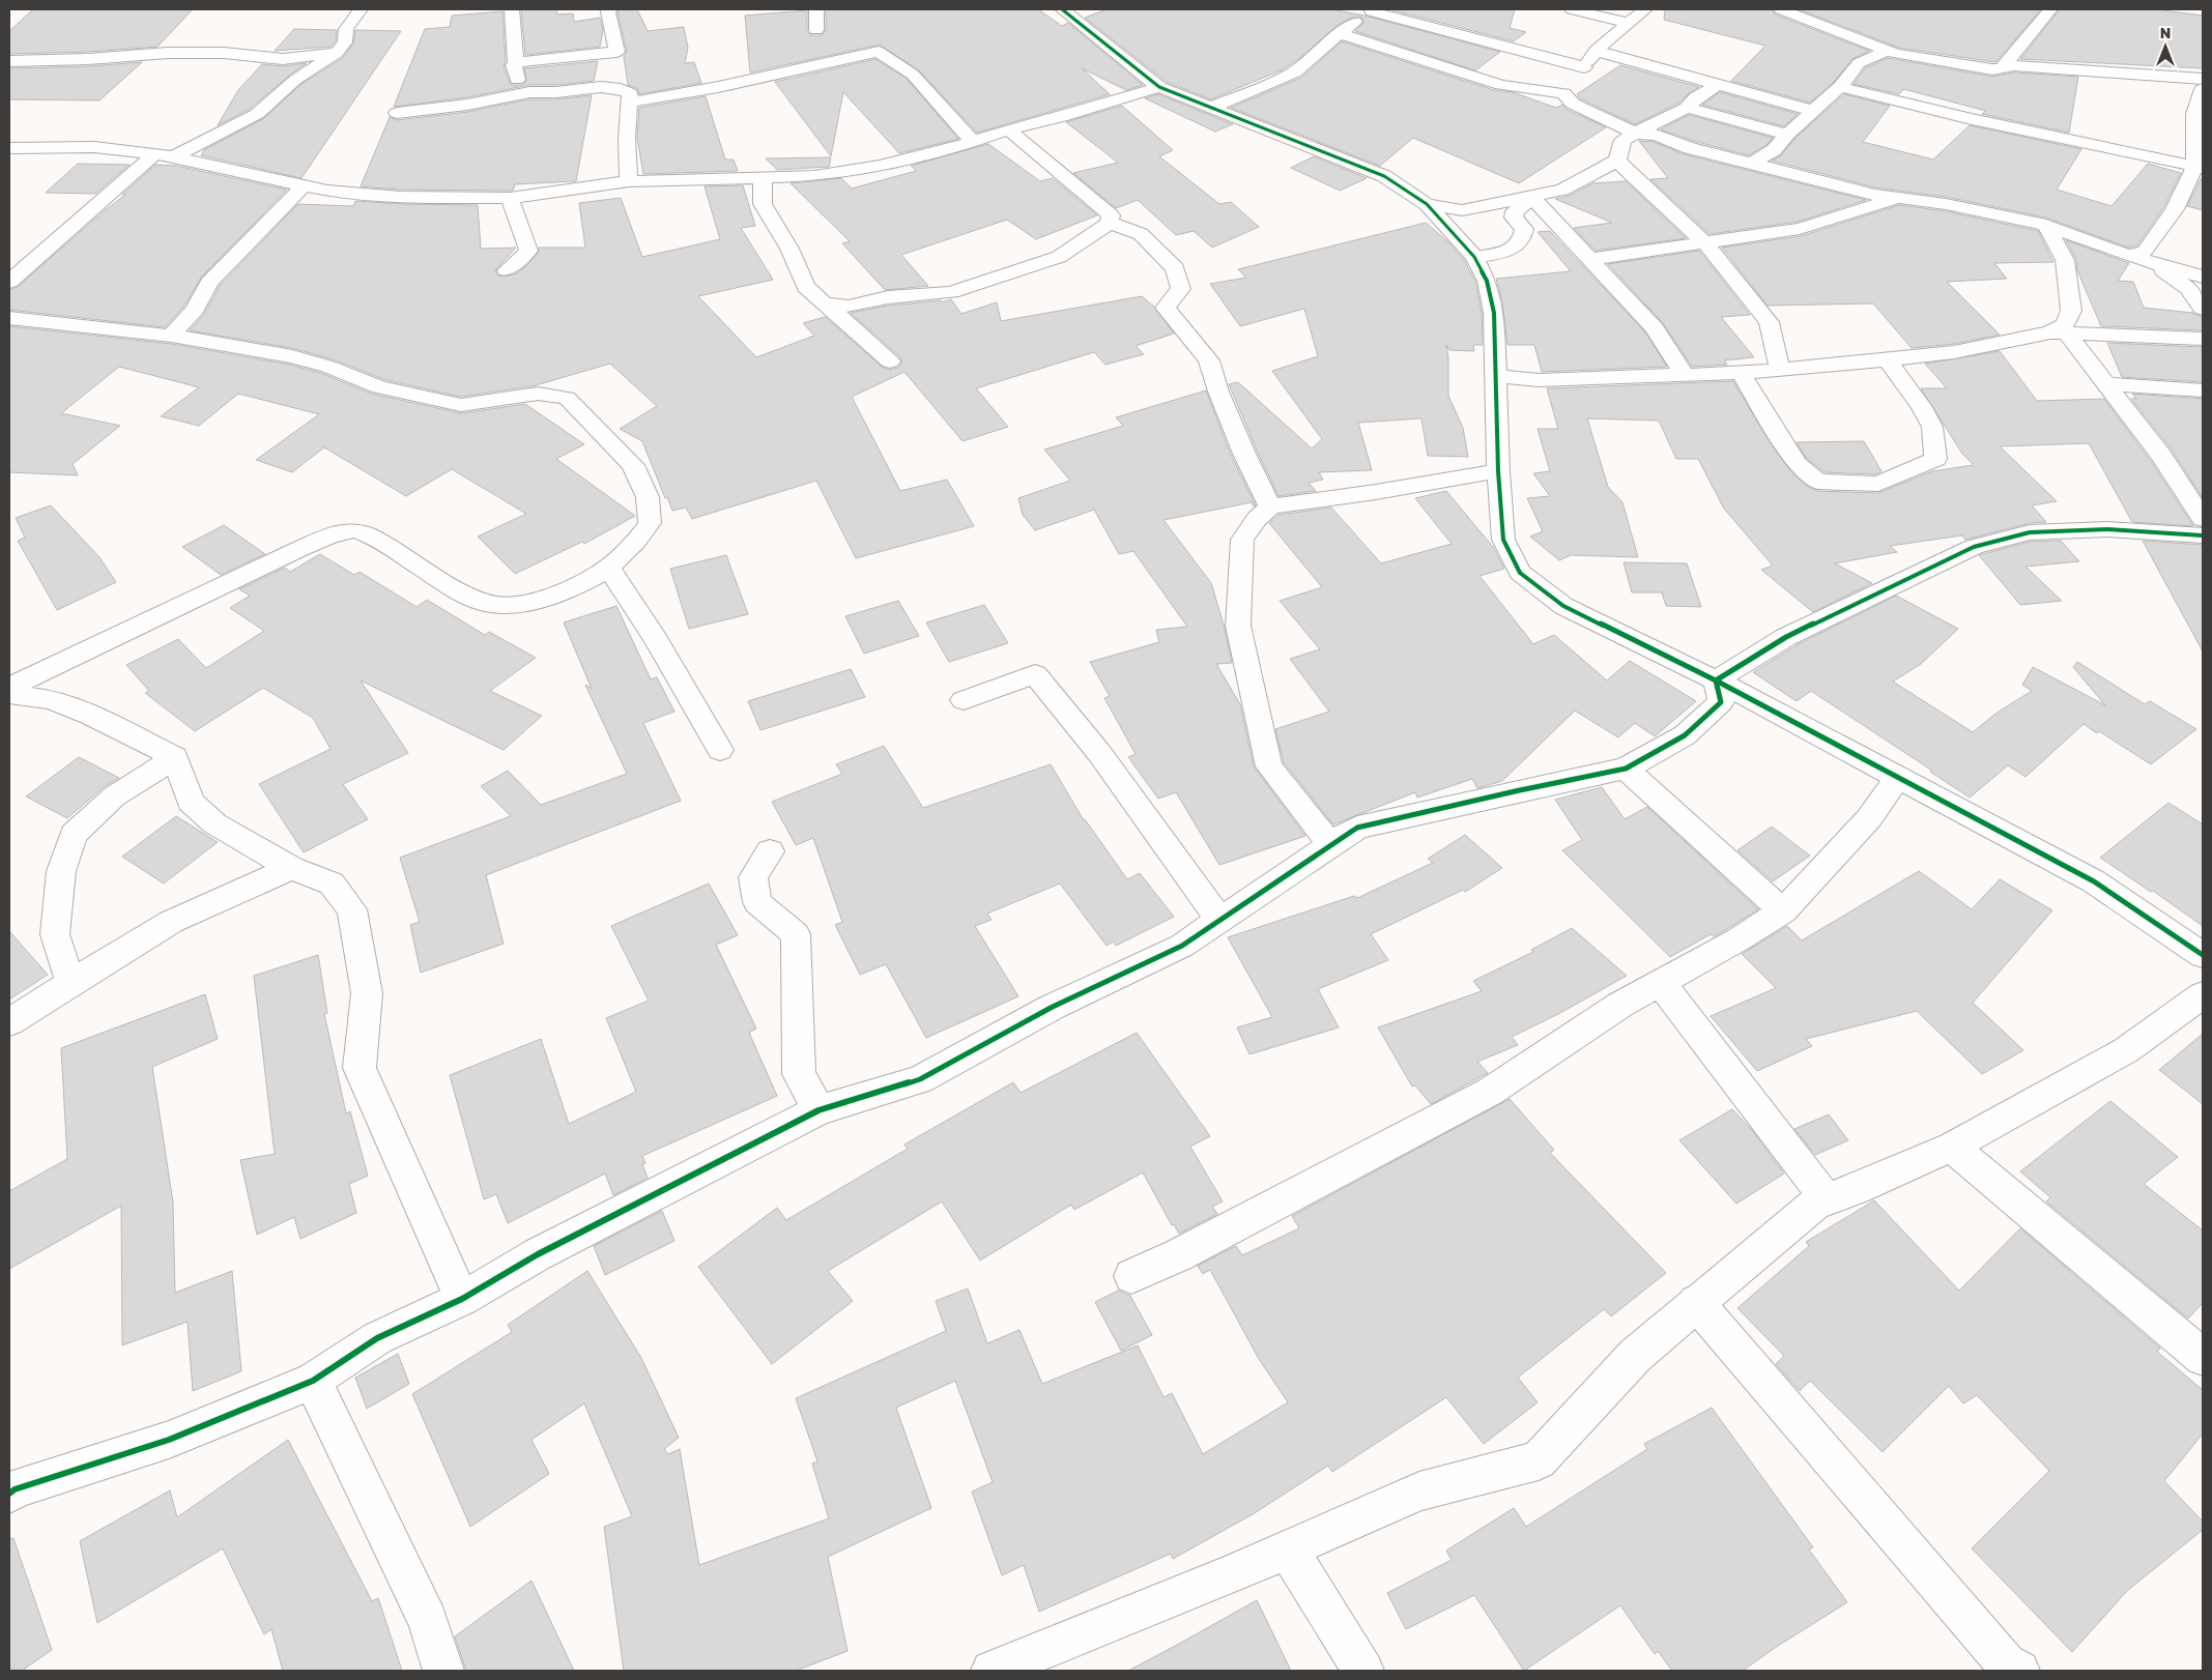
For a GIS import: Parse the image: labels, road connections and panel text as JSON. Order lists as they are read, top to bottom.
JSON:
{
  "north": "top"
}
